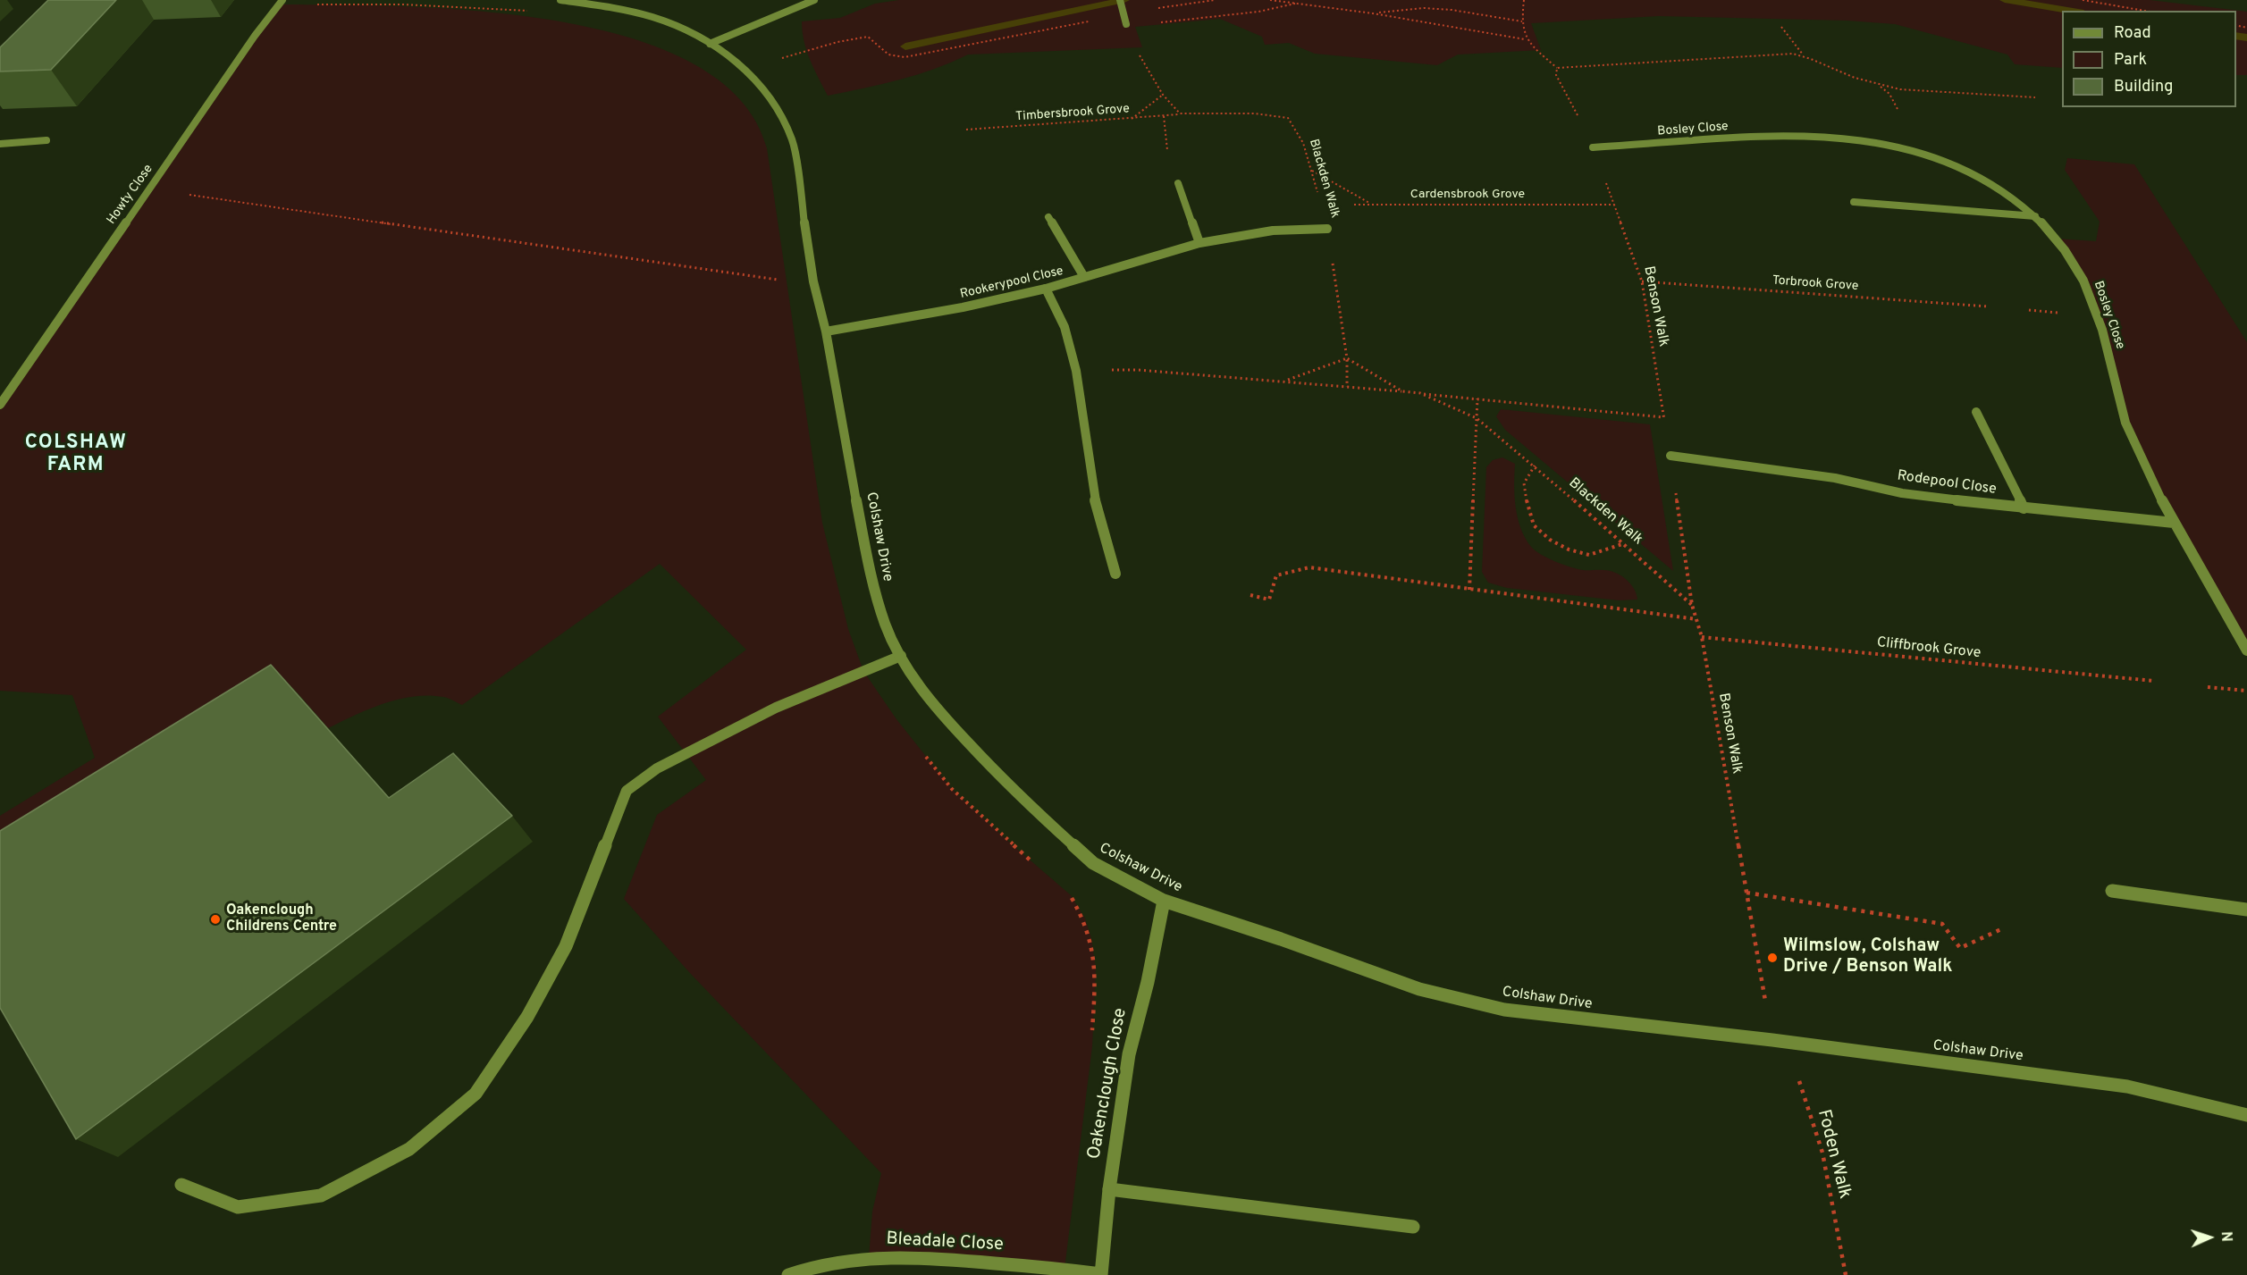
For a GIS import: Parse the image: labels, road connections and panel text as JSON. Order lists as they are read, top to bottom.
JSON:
{
  "streets": {
    "street": [
      "Bosley Close",
      "Howty Close",
      "Rookerypool Close",
      "Rodepool Close",
      "Colshaw Drive",
      "Oakenclough Close",
      "Bleadale Close"
    ],
    "path": [
      "Timbersbrook Grove",
      "Blackden Walk",
      "Cardensbrook Grove",
      "Torbrook Grove",
      "Benson Walk",
      "Cliffbrook Grove",
      "Foden Walk"
    ]
  },
  "crossings": [
    ["Timbersbrook Grove", "Blackden Walk"],
    ["Bosley Close", "Benson Walk"],
    ["Bosley Close", "Rodepool Close"],
    ["Blackden Walk", "Cardensbrook Grove"],
    ["Blackden Walk", "Rookerypool Close"],
    ["Blackden Walk", "Benson Walk"],
    ["Cardensbrook Grove", "Benson Walk"],
    ["Rookerypool Close", "Colshaw Drive"],
    ["Torbrook Grove", "Benson Walk"],
    ["Benson Walk", "Rodepool Close"],
    ["Benson Walk", "Colshaw Drive"],
    ["Benson Walk", "Cliffbrook Grove"],
    ["Colshaw Drive", "Oakenclough Close"],
    ["Colshaw Drive", "Foden Walk"],
    ["Oakenclough Close", "Bleadale Close"]
  ],
  "districts": ["COLSHAW FARM"],
  "places": ["Oakenclough Childrens Centre", "Wilmslow, Colshaw Drive / Benson Walk"],
  "legend": ["Road", "Park", "Building"],
  "north": "right"
}
